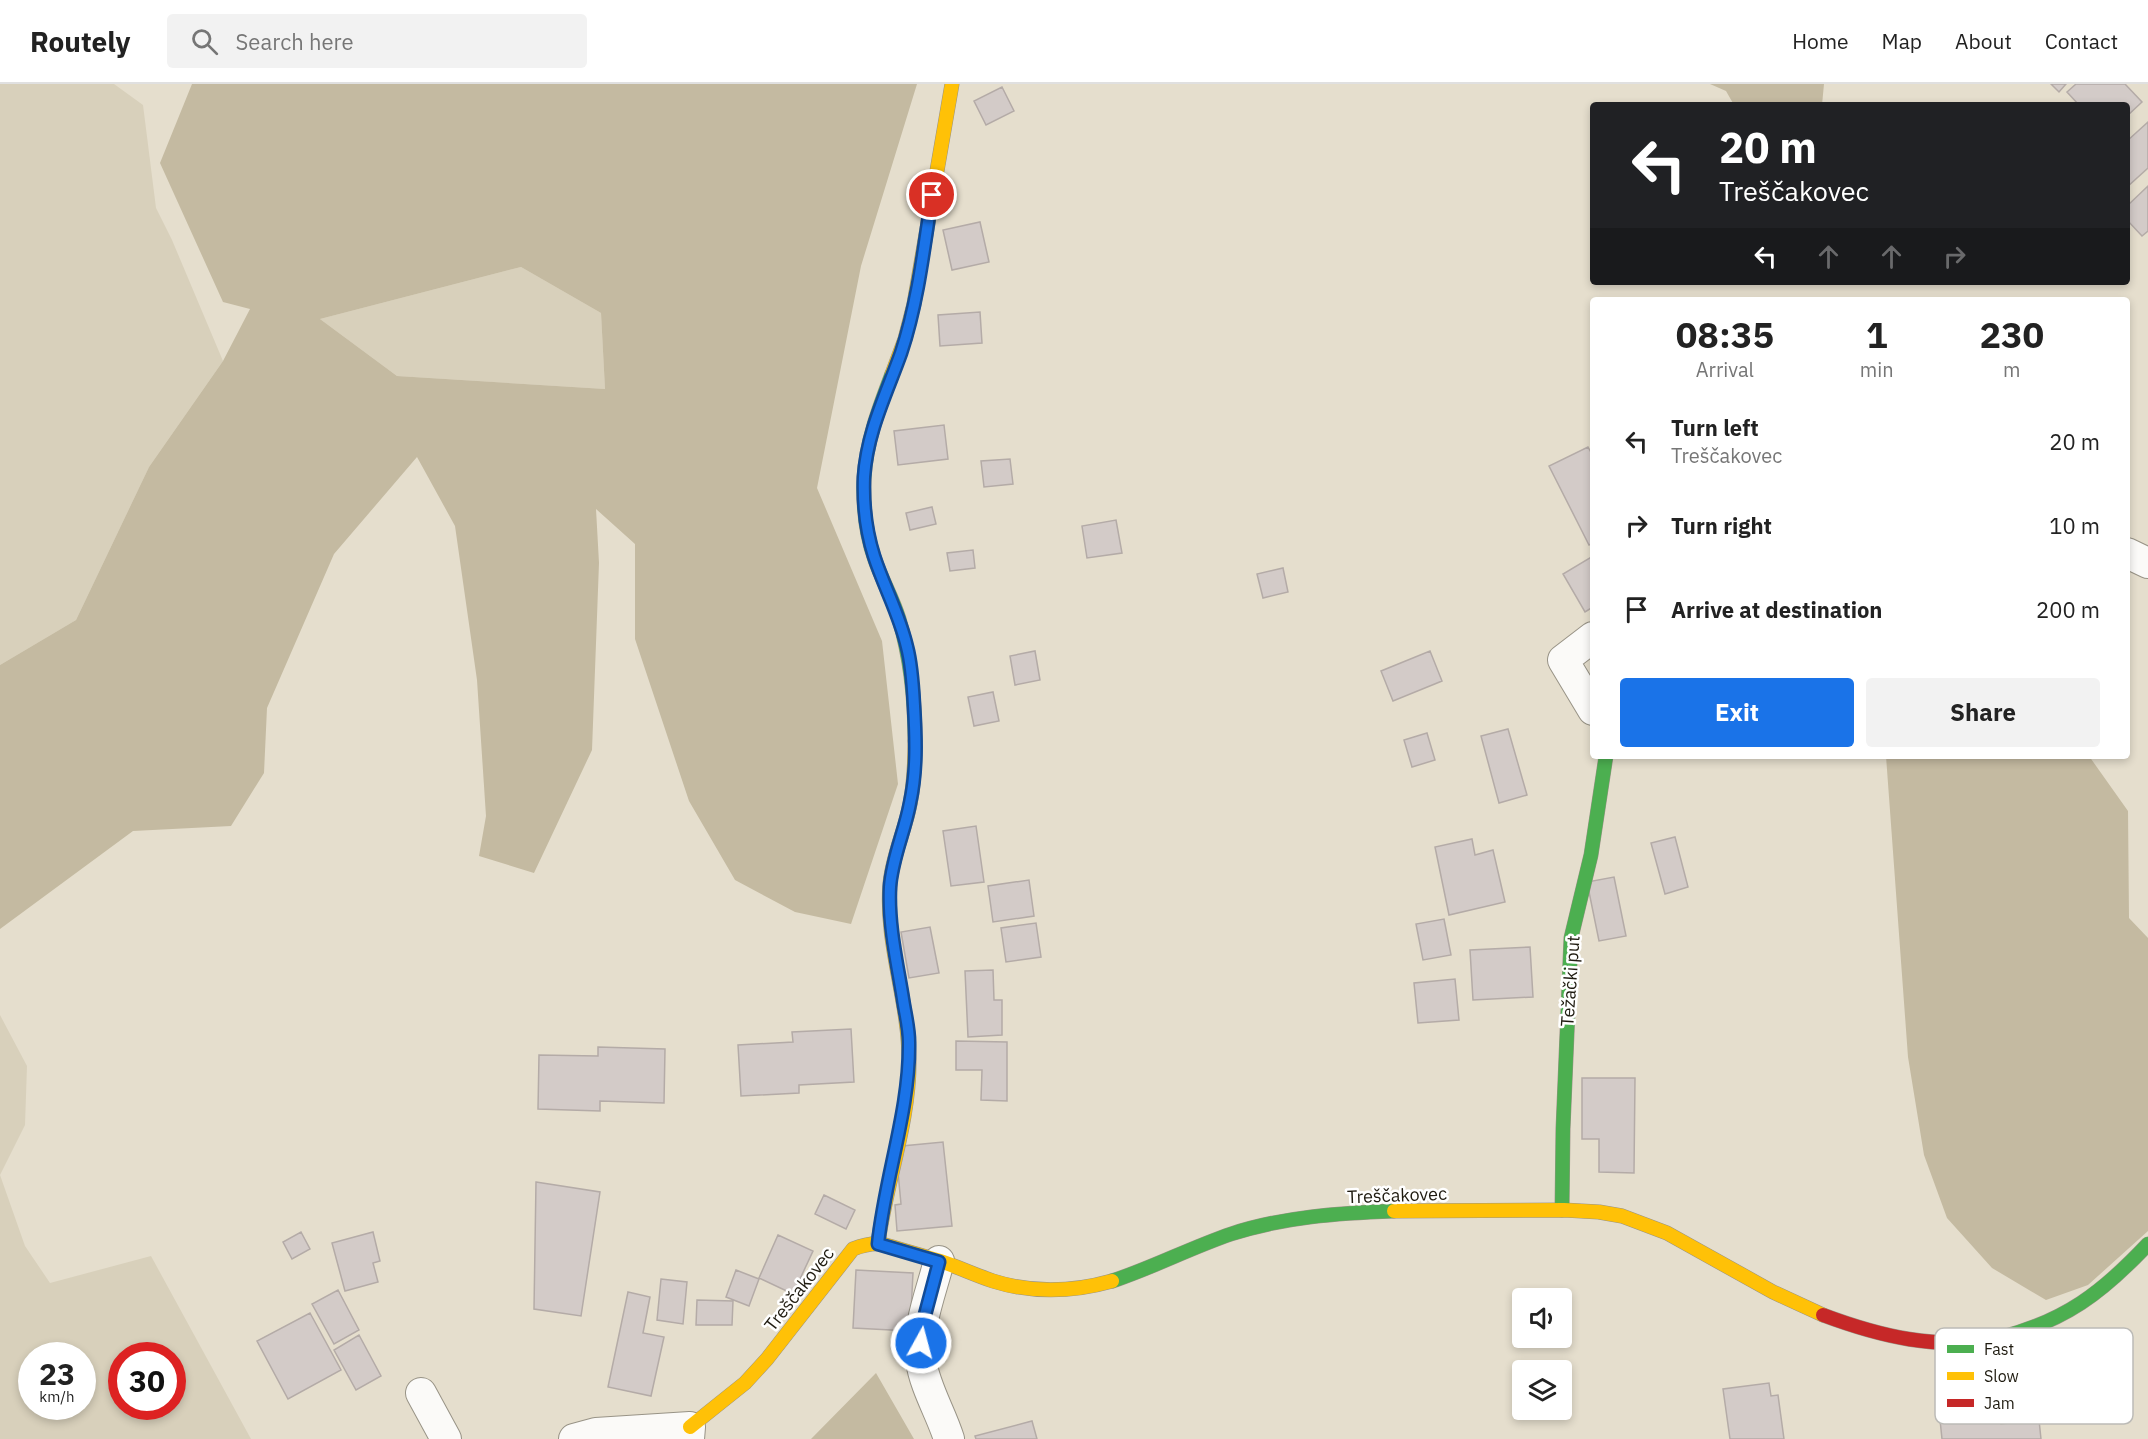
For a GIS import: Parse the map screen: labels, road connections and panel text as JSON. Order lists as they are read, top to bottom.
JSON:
{
  "streets": {
    "street": ["Težački put", "Treščakovec"]
  },
  "crossings": [
    ["Težački put", "Treščakovec"]
  ],
  "legend": ["Fast", "Slow", "Jam"],
  "page": {
    "header": "Routely",
    "search": "Search here",
    "nav": [
      "Home",
      "Map",
      "About",
      "Contact"
    ],
    "turn": ["20 m", "Treščakovec"],
    "eta": [
      "08:35",
      "Arrival",
      "1",
      "min",
      "230",
      "m"
    ],
    "list": [
      {
        "name": "Turn left",
        "note": "Treščakovec",
        "value": "20 m"
      },
      {
        "name": "Turn right",
        "value": "10 m"
      },
      {
        "name": "Arrive at destination",
        "value": "200 m"
      }
    ],
    "buttons": ["Exit", "Share"],
    "speed": "23 km/h",
    "limit": "30"
  }
}
